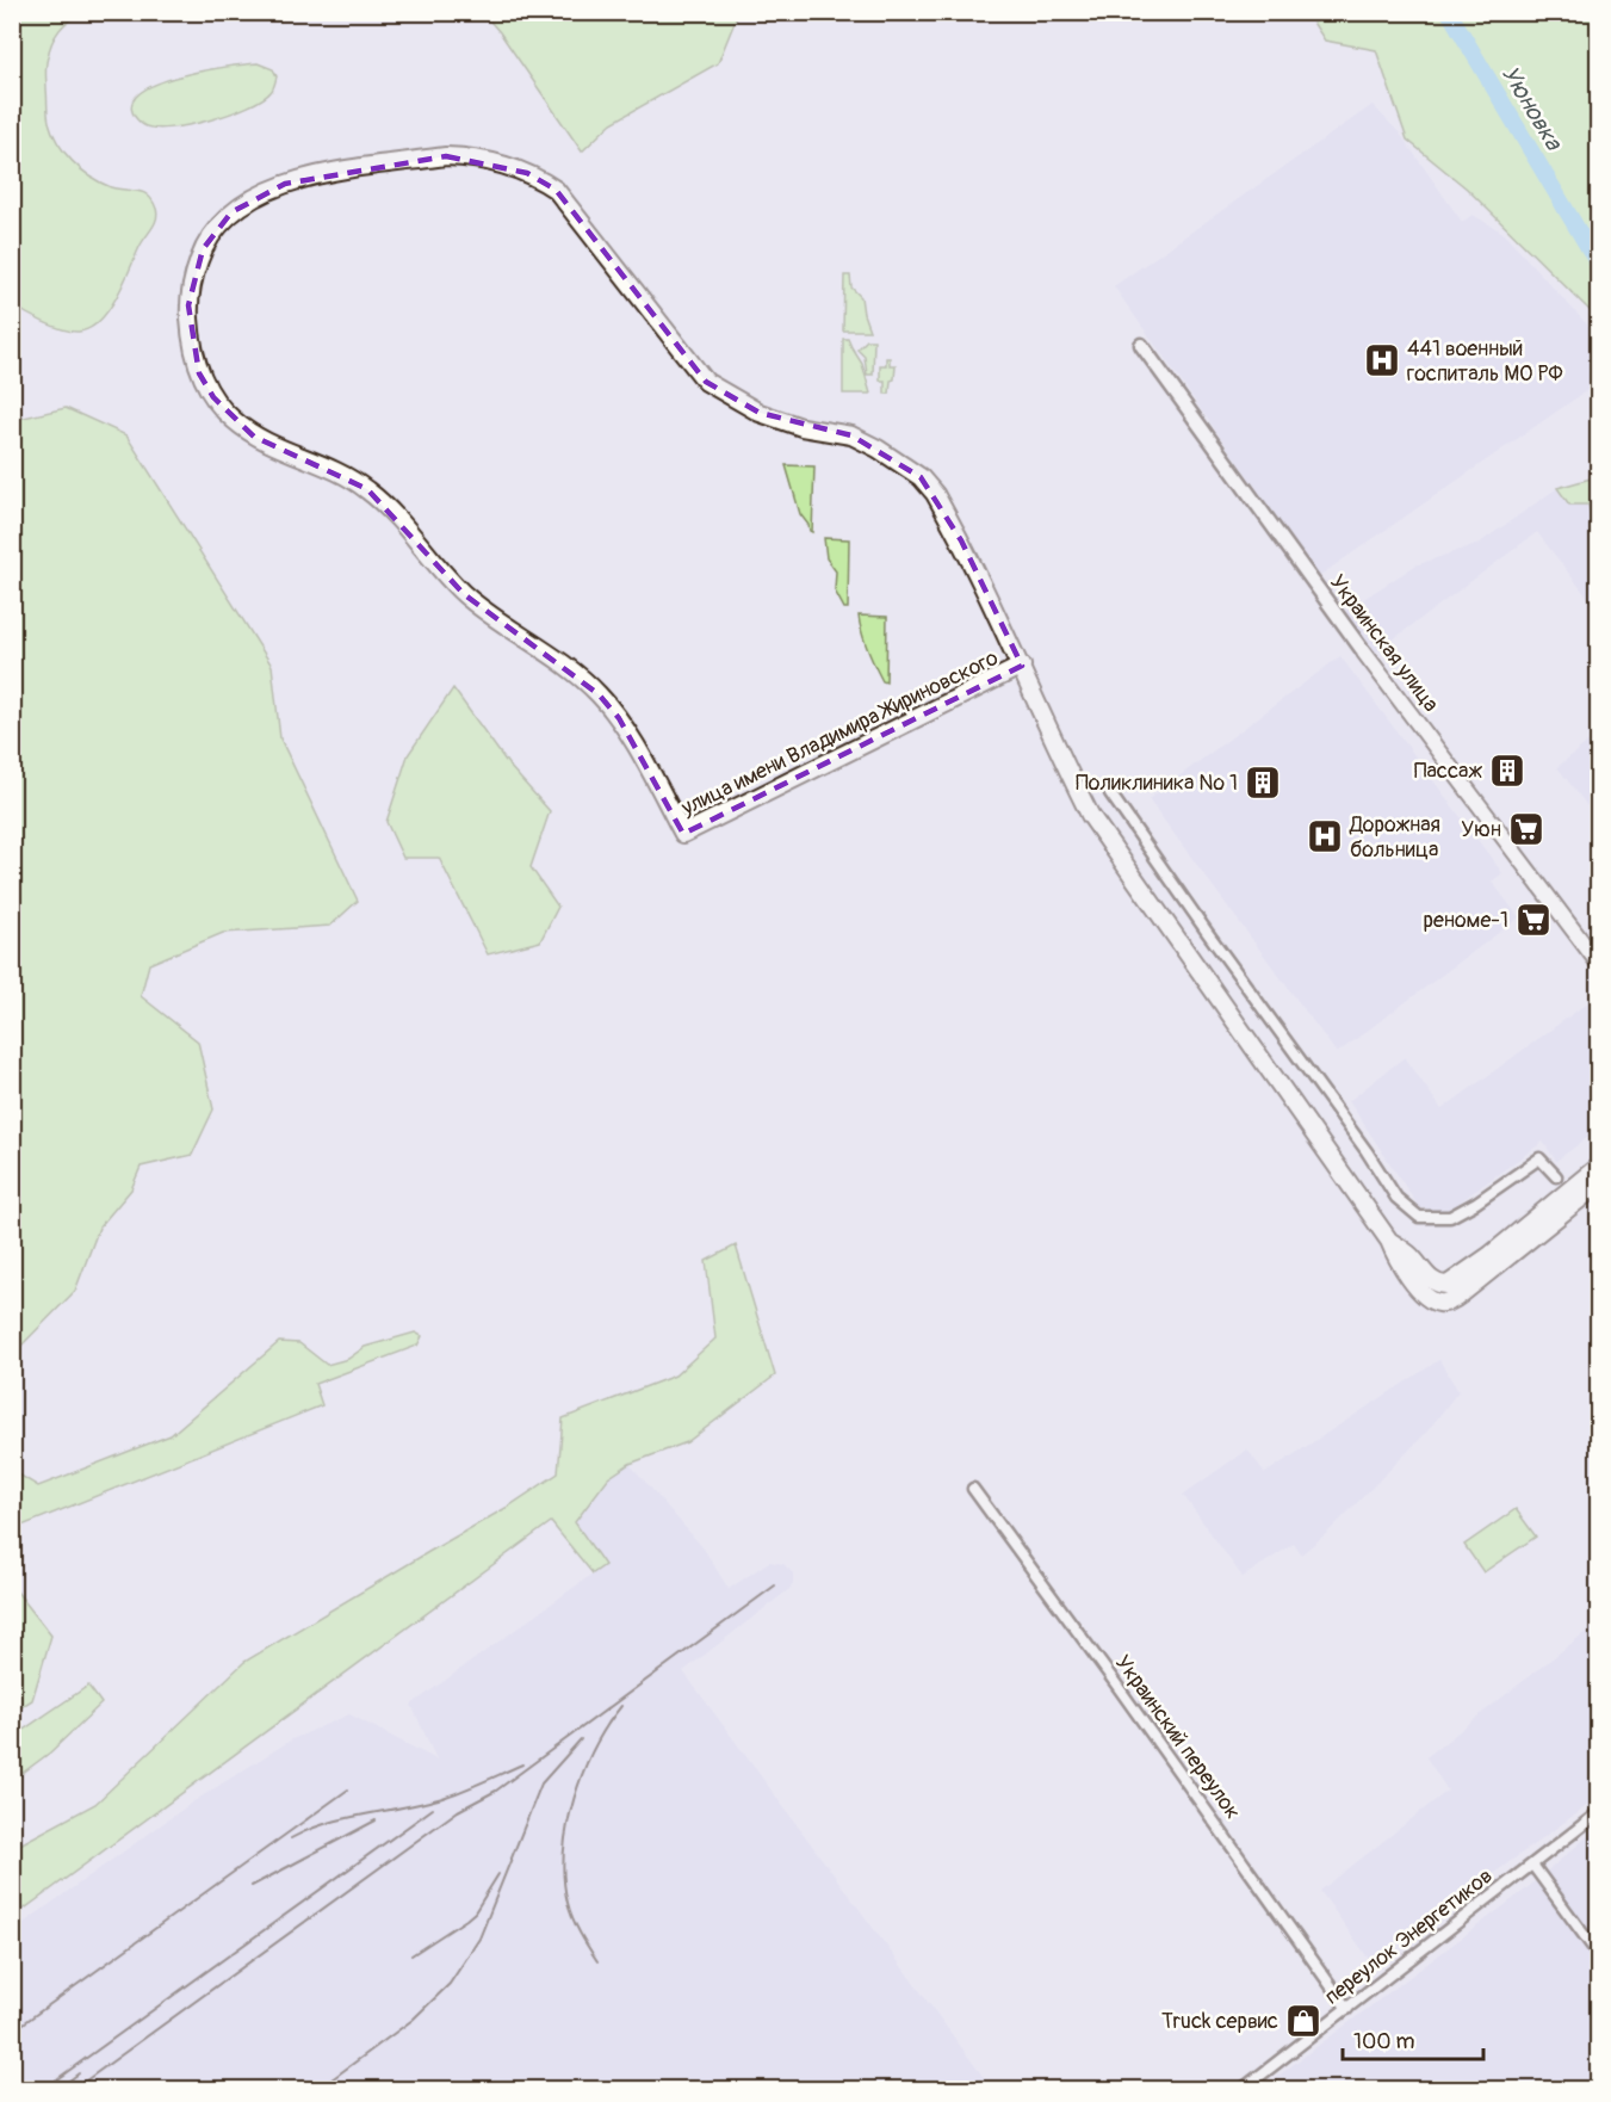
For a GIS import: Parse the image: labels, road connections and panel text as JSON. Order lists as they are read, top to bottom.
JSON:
{
  "streets": {
    "main road": ["Украинская улица", "улица имени Владимира Жириновского"],
    "street": ["Украинский переулок", "переулок Энергетиков"]
  },
  "crossings": [
    ["Украинский переулок", "переулок Энергетиков"]
  ],
  "water": ["Уюновка"],
  "places": {
    "hospital": ["441 военный госпиталь МО РФ", "Дорожная больница"],
    "building": ["Пассаж", "Поликлиника № 1"],
    "supermarket": ["Уюн", "реноме-1"],
    "shop": ["Truck сервис"]
  },
  "scale_bar": "100 m"
}
